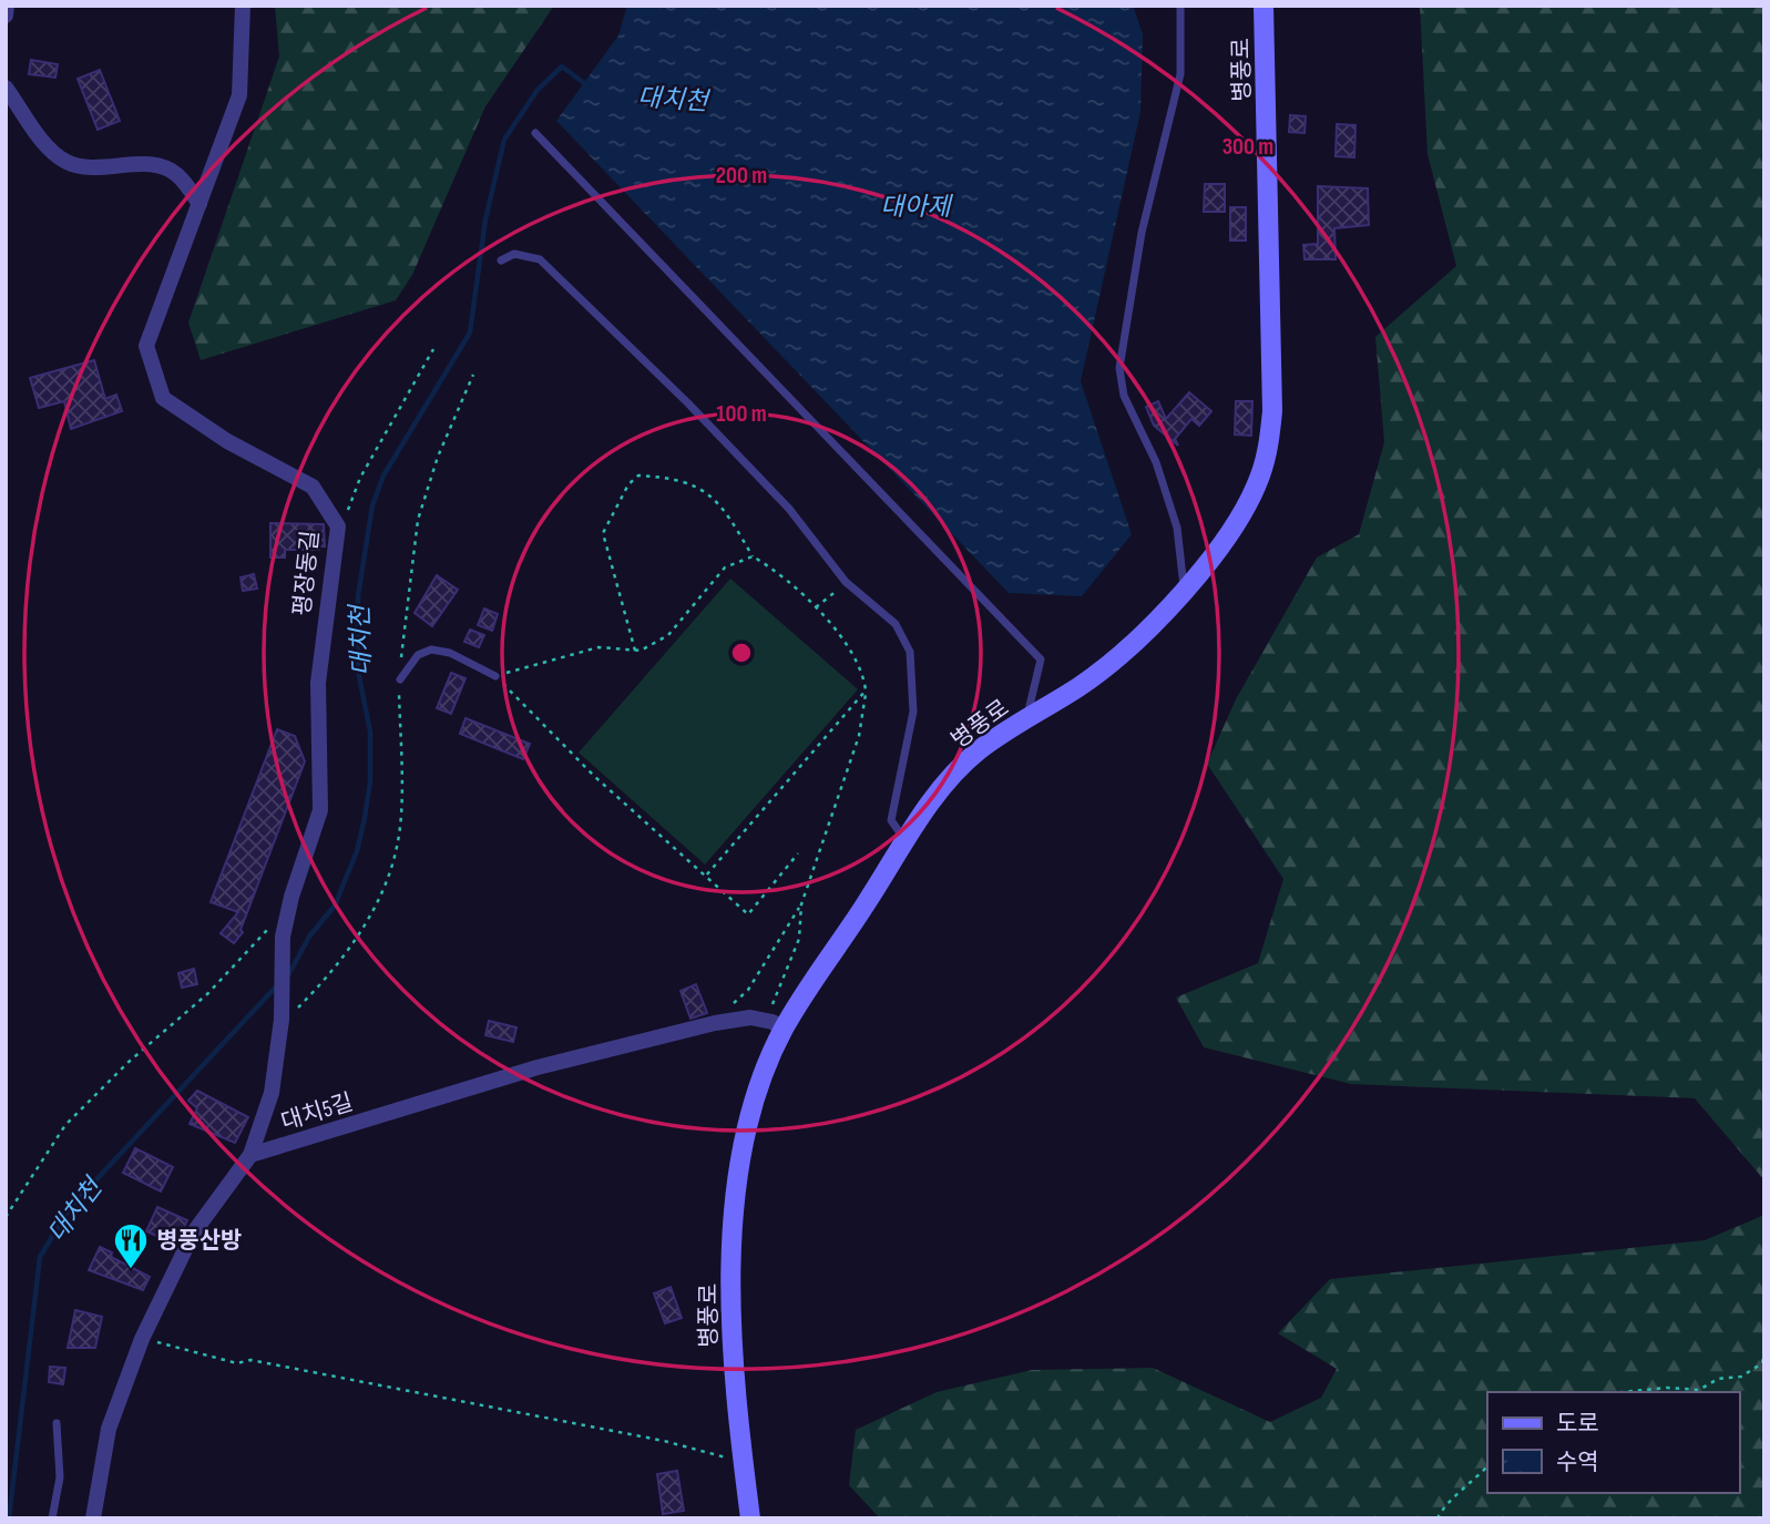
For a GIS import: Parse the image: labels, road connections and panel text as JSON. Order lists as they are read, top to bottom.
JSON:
{
  "streets": {
    "main road": ["병풍로"],
    "street": ["평장동길", "대치5길"]
  },
  "crossings": [
    ["평장동길", "대치5길"]
  ],
  "water": ["대치천", "대아제"],
  "places": {
    "restaurant": ["병풍산방"]
  },
  "legend": ["도로", "수역"],
  "rings": ["300 m", "200 m", "100 m"]
}
